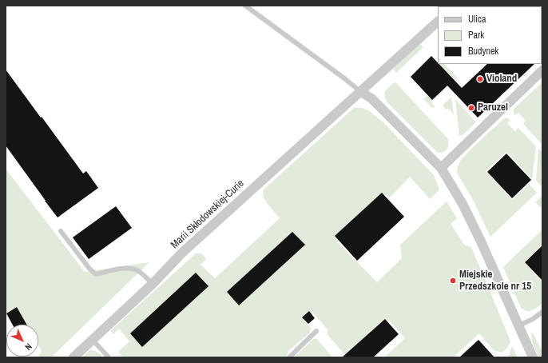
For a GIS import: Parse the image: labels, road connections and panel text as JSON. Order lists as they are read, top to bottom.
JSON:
{
  "streets": {
    "street": ["Marii Skłodowskiej-Curie"]
  },
  "places": ["Violand", "Paruzel", "Miejskie Przedszkole nr 15"],
  "legend": ["Ulica", "Park", "Budynek"],
  "north": "bottom right"
}
